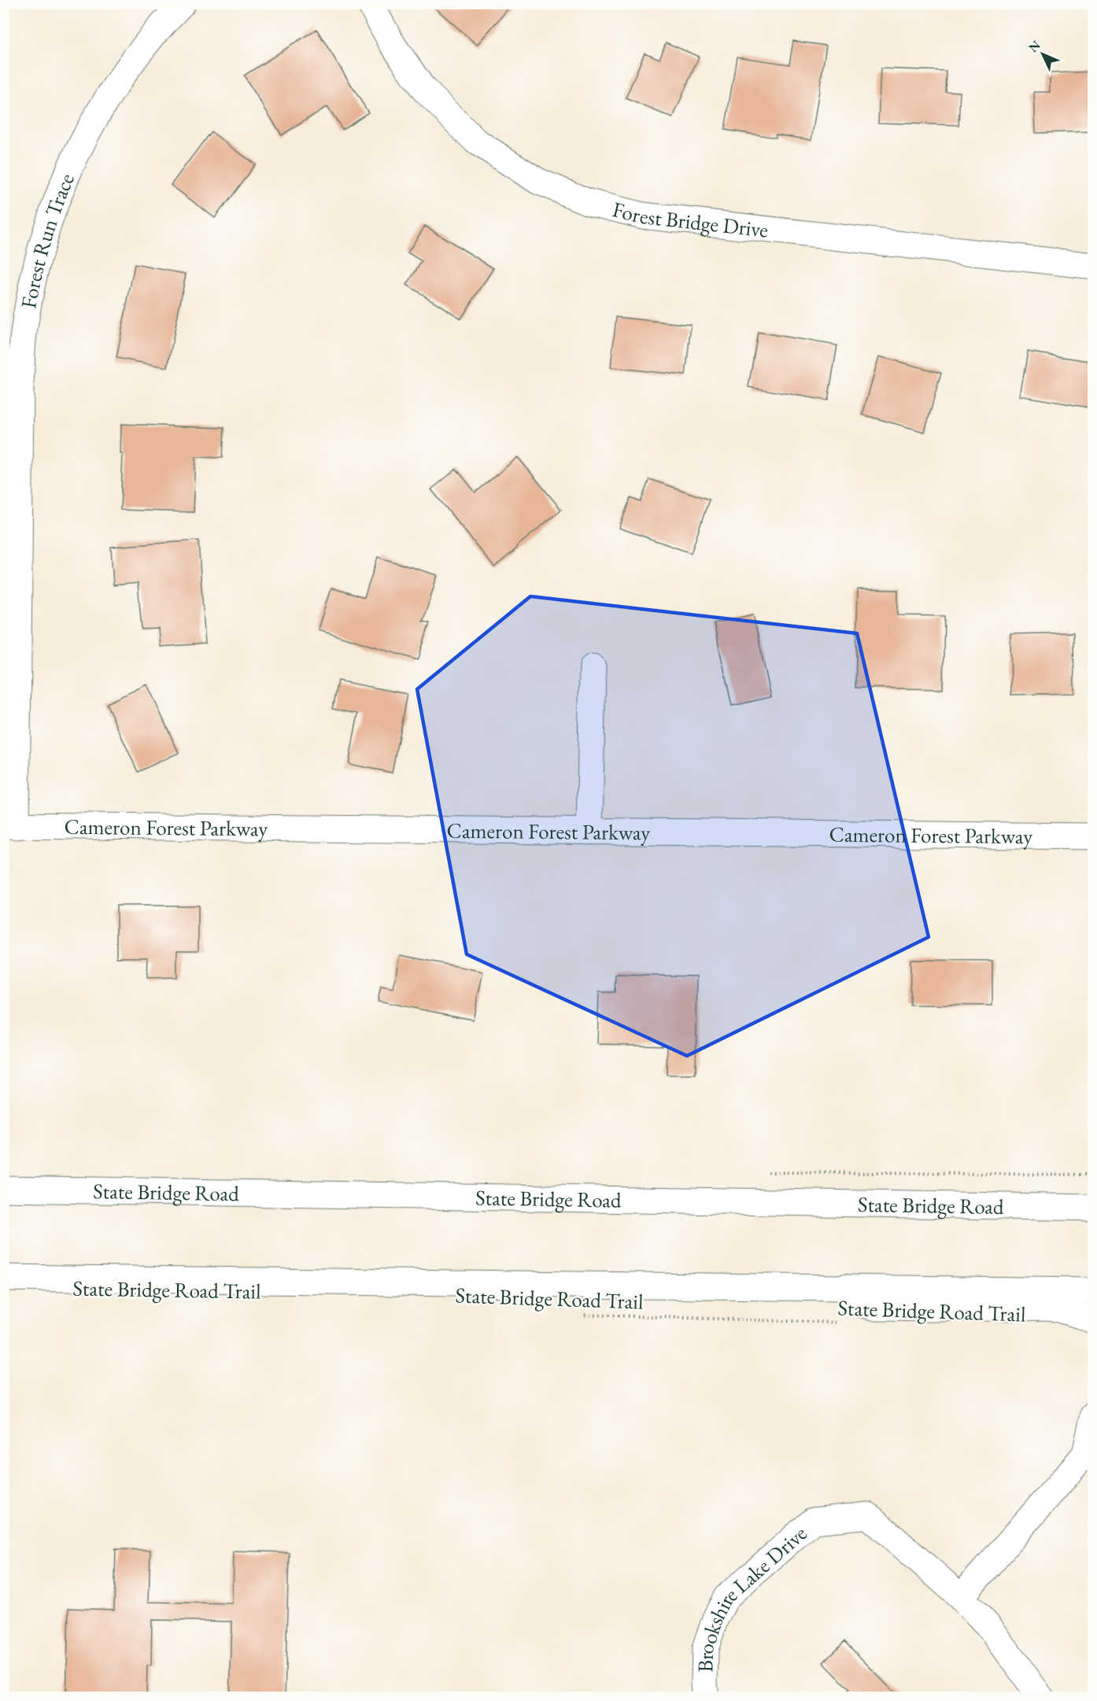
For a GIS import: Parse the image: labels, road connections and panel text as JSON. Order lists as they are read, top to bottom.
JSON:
{
  "streets": {
    "main road": [
      "Forest Bridge Drive",
      "Forest Run Trace",
      "Cameron Forest Parkway",
      "State Bridge Road",
      "Brookshire Lake Drive"
    ],
    "path": ["State Bridge Road Trail"]
  },
  "crossings": [
    ["Forest Run Trace", "Cameron Forest Parkway"]
  ],
  "north": "top left"
}
